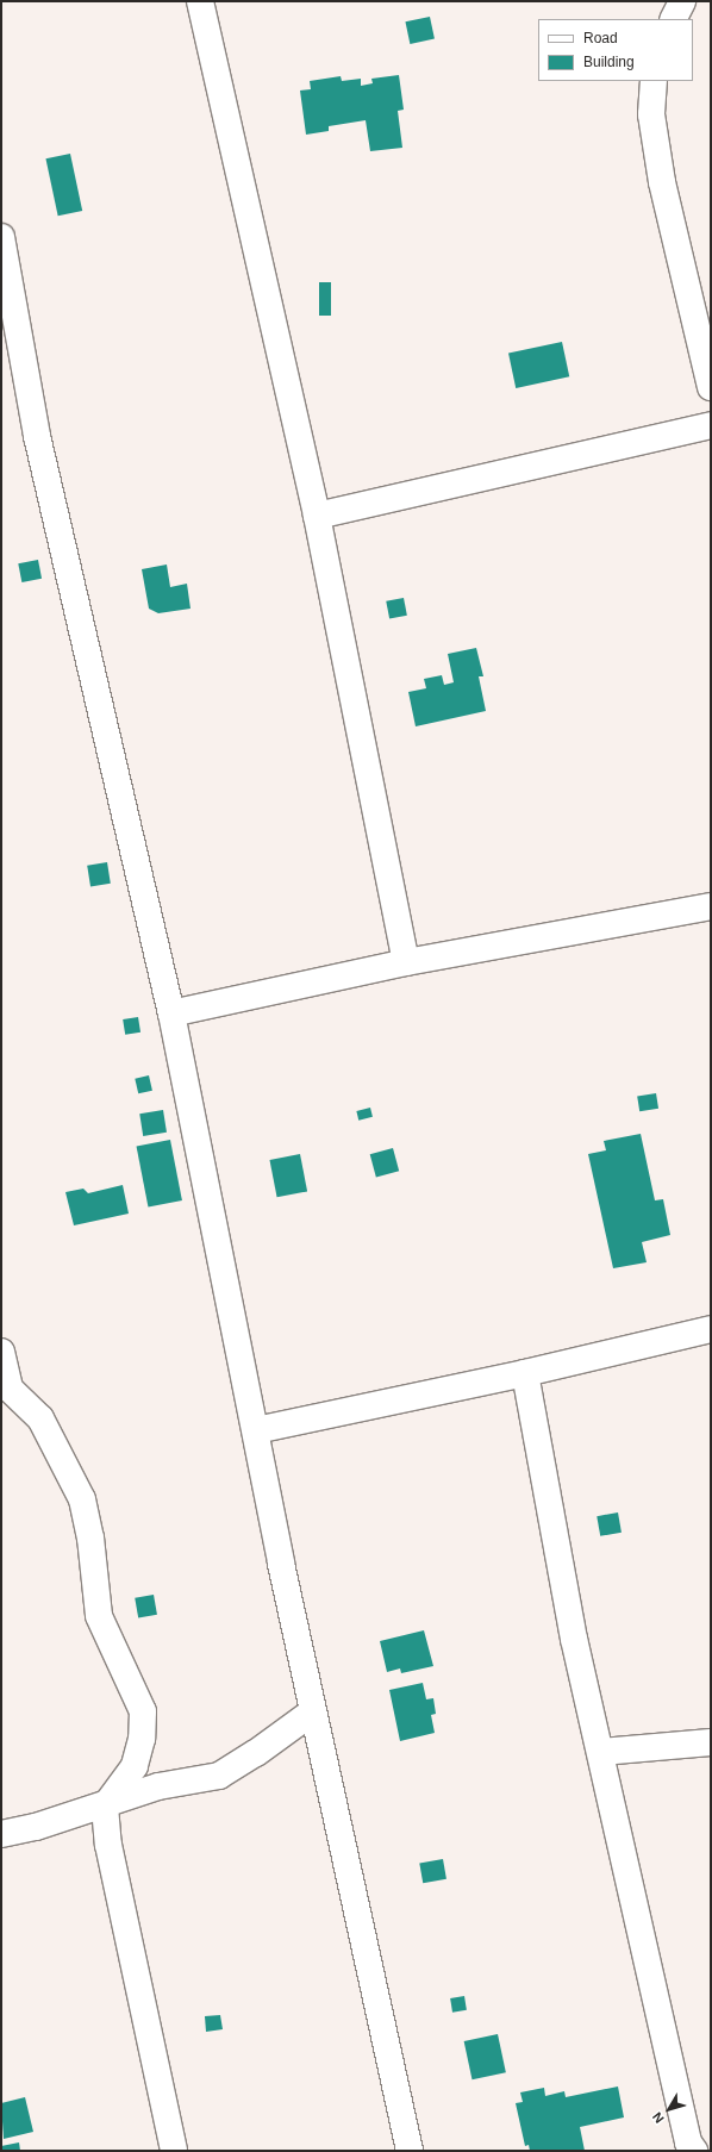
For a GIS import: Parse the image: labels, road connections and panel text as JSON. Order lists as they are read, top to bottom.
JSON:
{
  "legend": ["Road", "Building"],
  "north": "bottom left"
}
